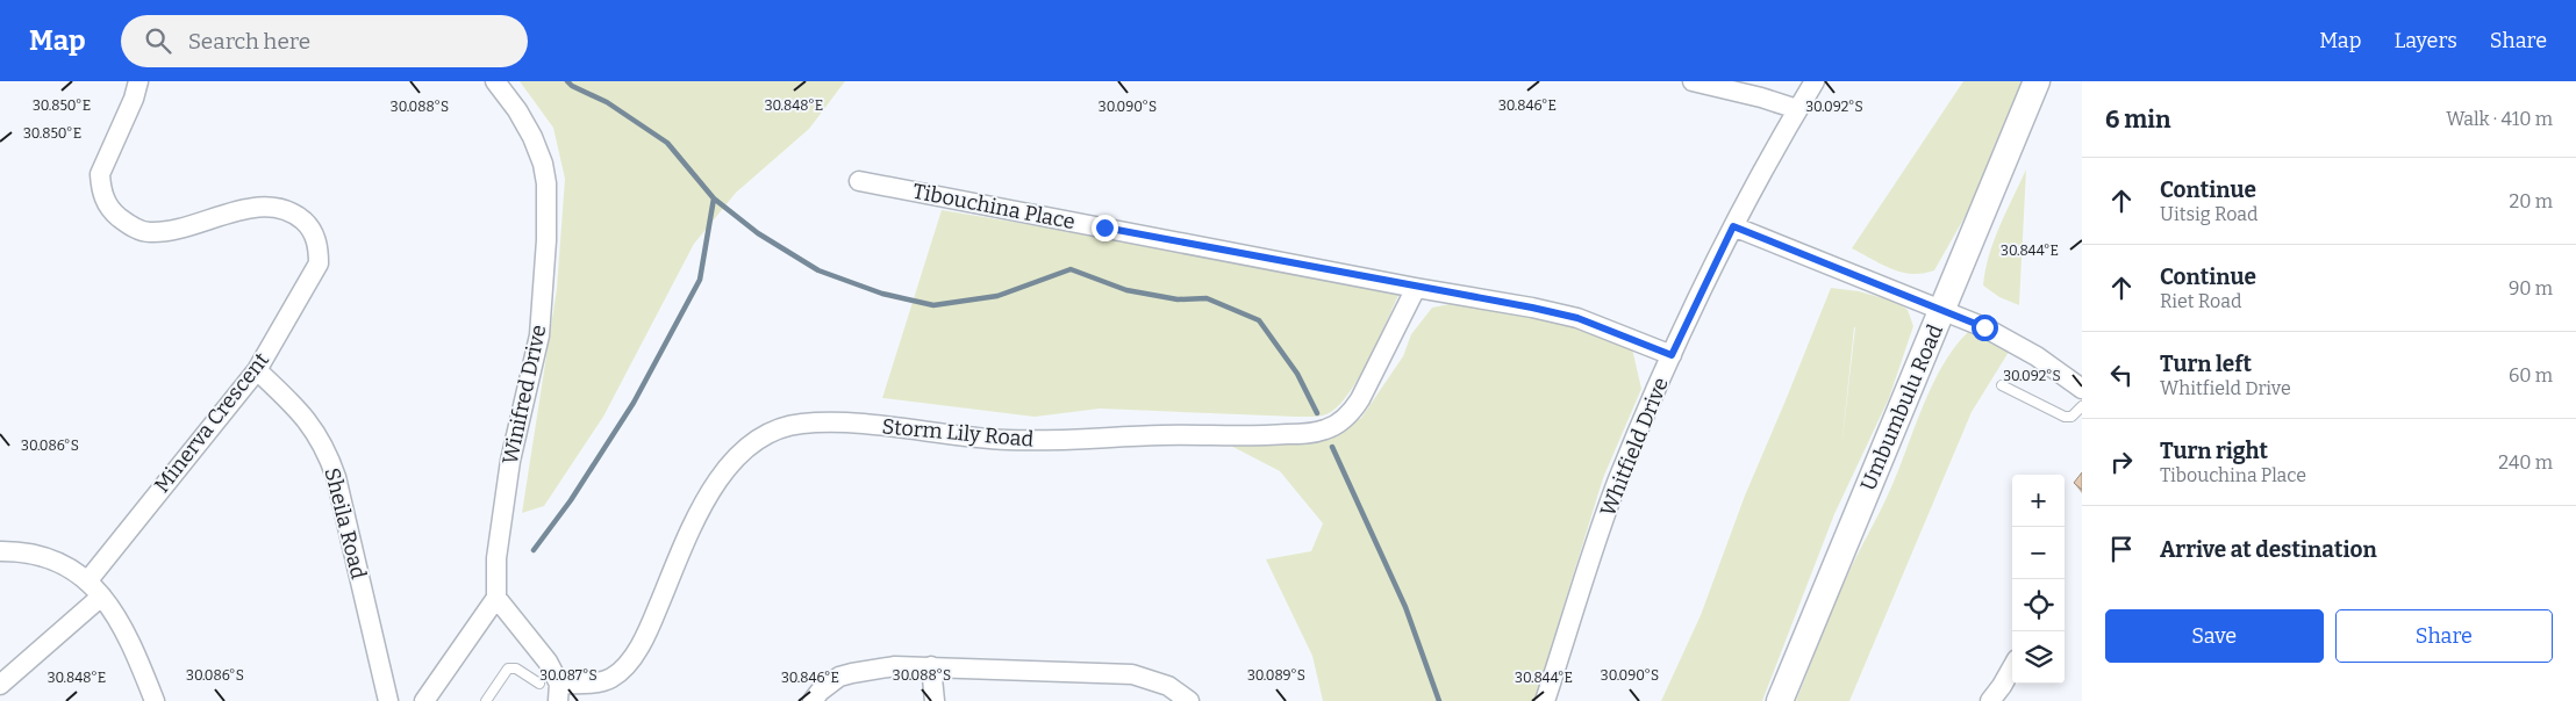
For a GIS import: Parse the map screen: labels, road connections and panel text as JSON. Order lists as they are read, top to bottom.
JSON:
{
  "streets": {
    "main road": ["Umbumbulu Road"],
    "street": [
      "Tibouchina Place",
      "Winifred Drive",
      "Minerva Crescent",
      "Storm Lily Road",
      "Whitfield Drive",
      "Sheila Road"
    ]
  },
  "crossings": [
    ["Tibouchina Place", "Storm Lily Road"],
    ["Tibouchina Place", "Whitfield Drive"],
    ["Minerva Crescent", "Sheila Road"]
  ],
  "page": {
    "header": "Map",
    "search": "Search here",
    "nav": ["Map", "Layers", "Share"],
    "heading": ["6 min", "Walk · 410 m"],
    "list": [
      ["Continue", "Uitsig Road", "20 m"],
      ["Continue", "Riet Road", "90 m"],
      ["Turn left", "Whitfield Drive", "60 m"],
      ["Turn right", "Tibouchina Place", "240 m"],
      "Arrive at destination"
    ],
    "map_buttons": ["+", "−"],
    "buttons": ["Save", "Share"]
  },
  "coordinates": [
    "30.850°E",
    "30.848°E",
    "30.846°E",
    "30.090°S",
    "30.092°S",
    "30.088°S",
    "30.844°E",
    "30.086°S",
    "30.087°S",
    "30.089°S"
  ]
}
